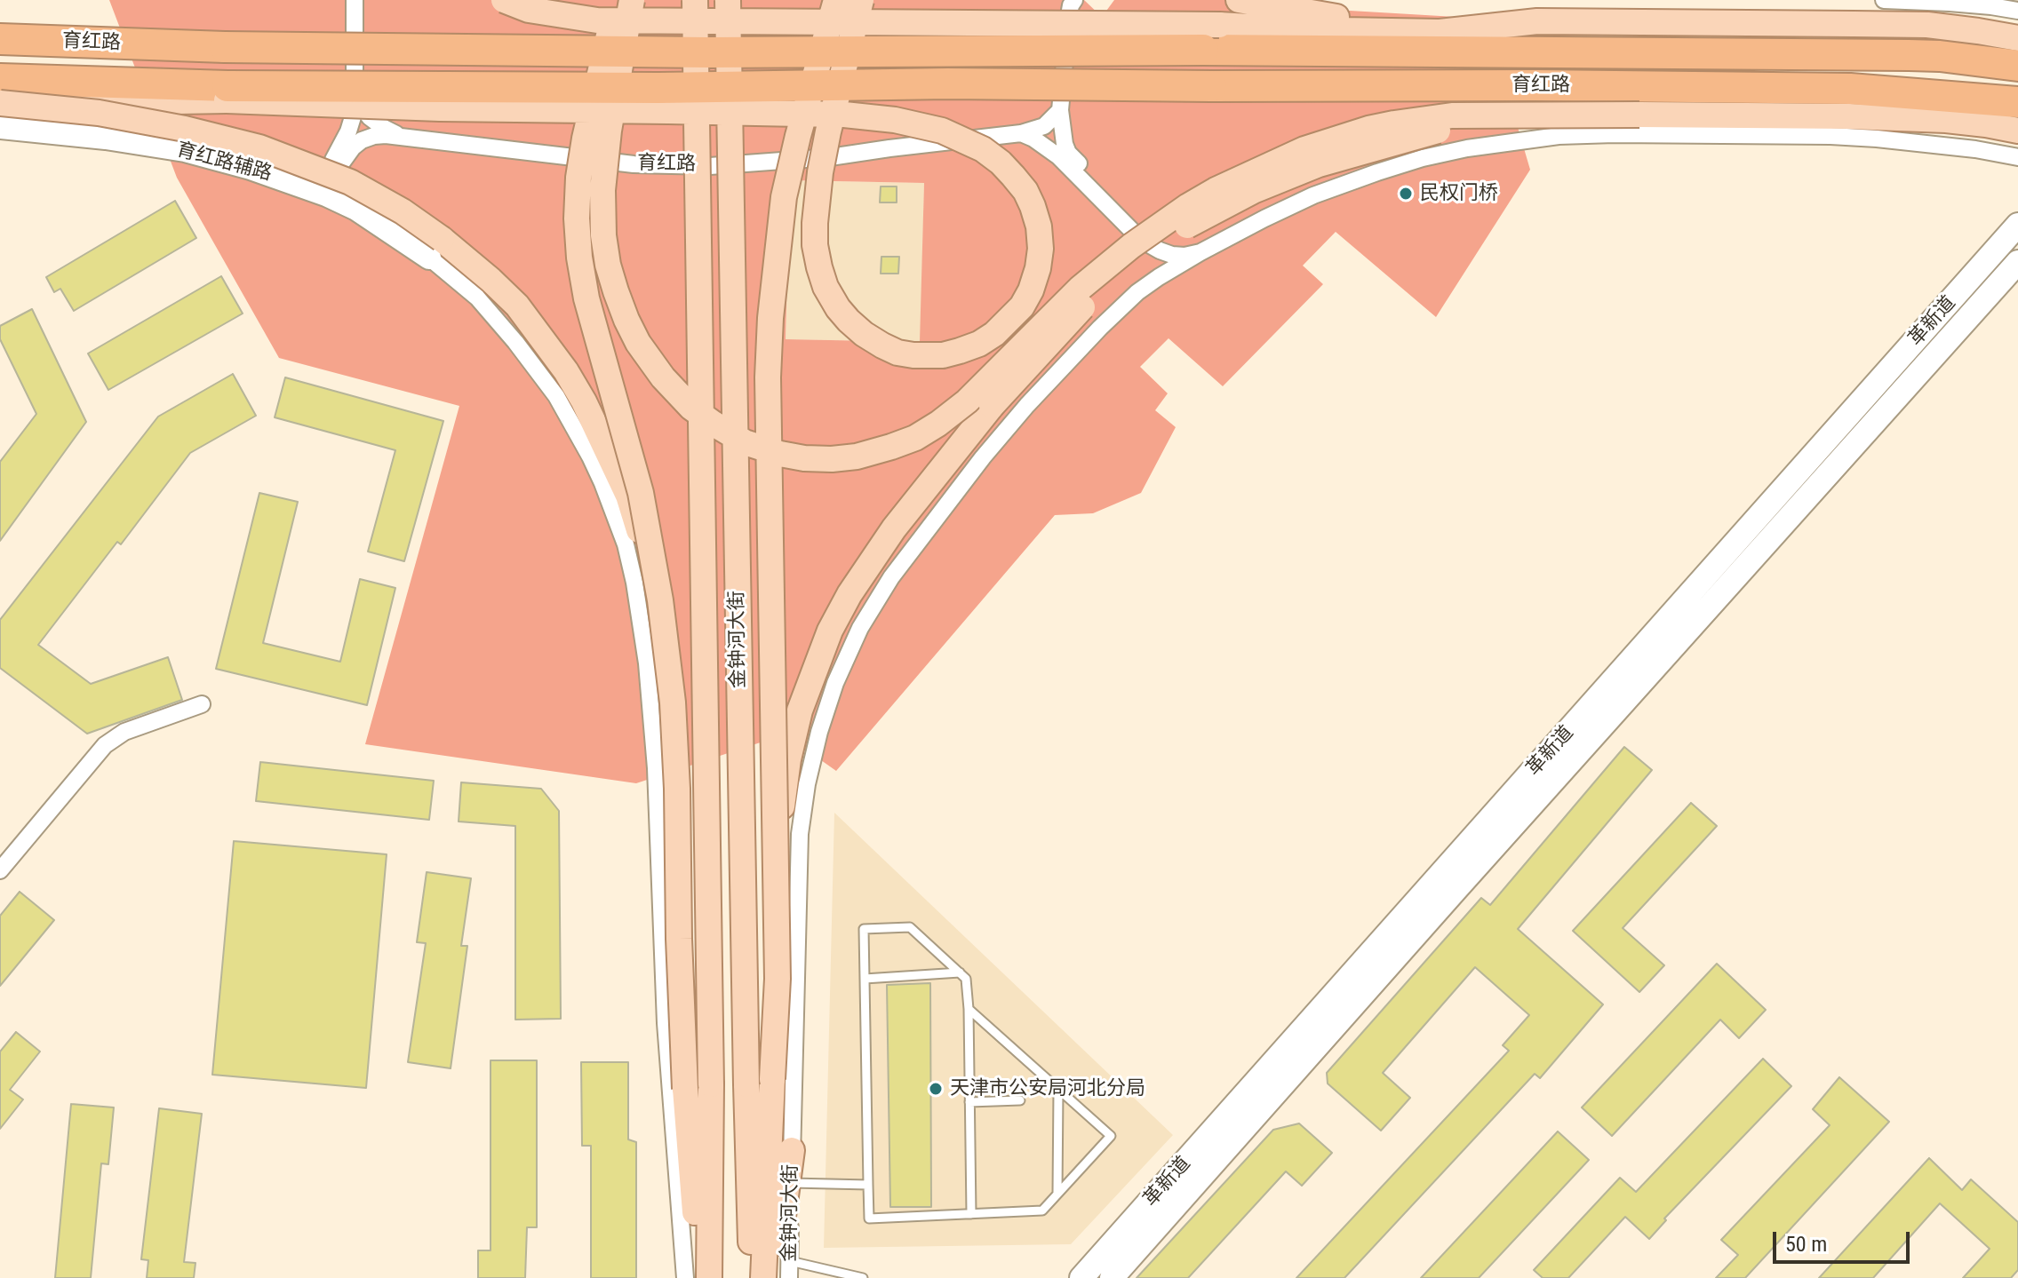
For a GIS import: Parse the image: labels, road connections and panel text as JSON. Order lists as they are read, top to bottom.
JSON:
{
  "streets": {
    "highway": ["育红路"],
    "main road": ["金钟河大街"],
    "street": ["育红路辅路", "革新道"]
  },
  "places": ["民权门桥", "天津市公安局河北分局"],
  "scale_bar": "50 m"
}
